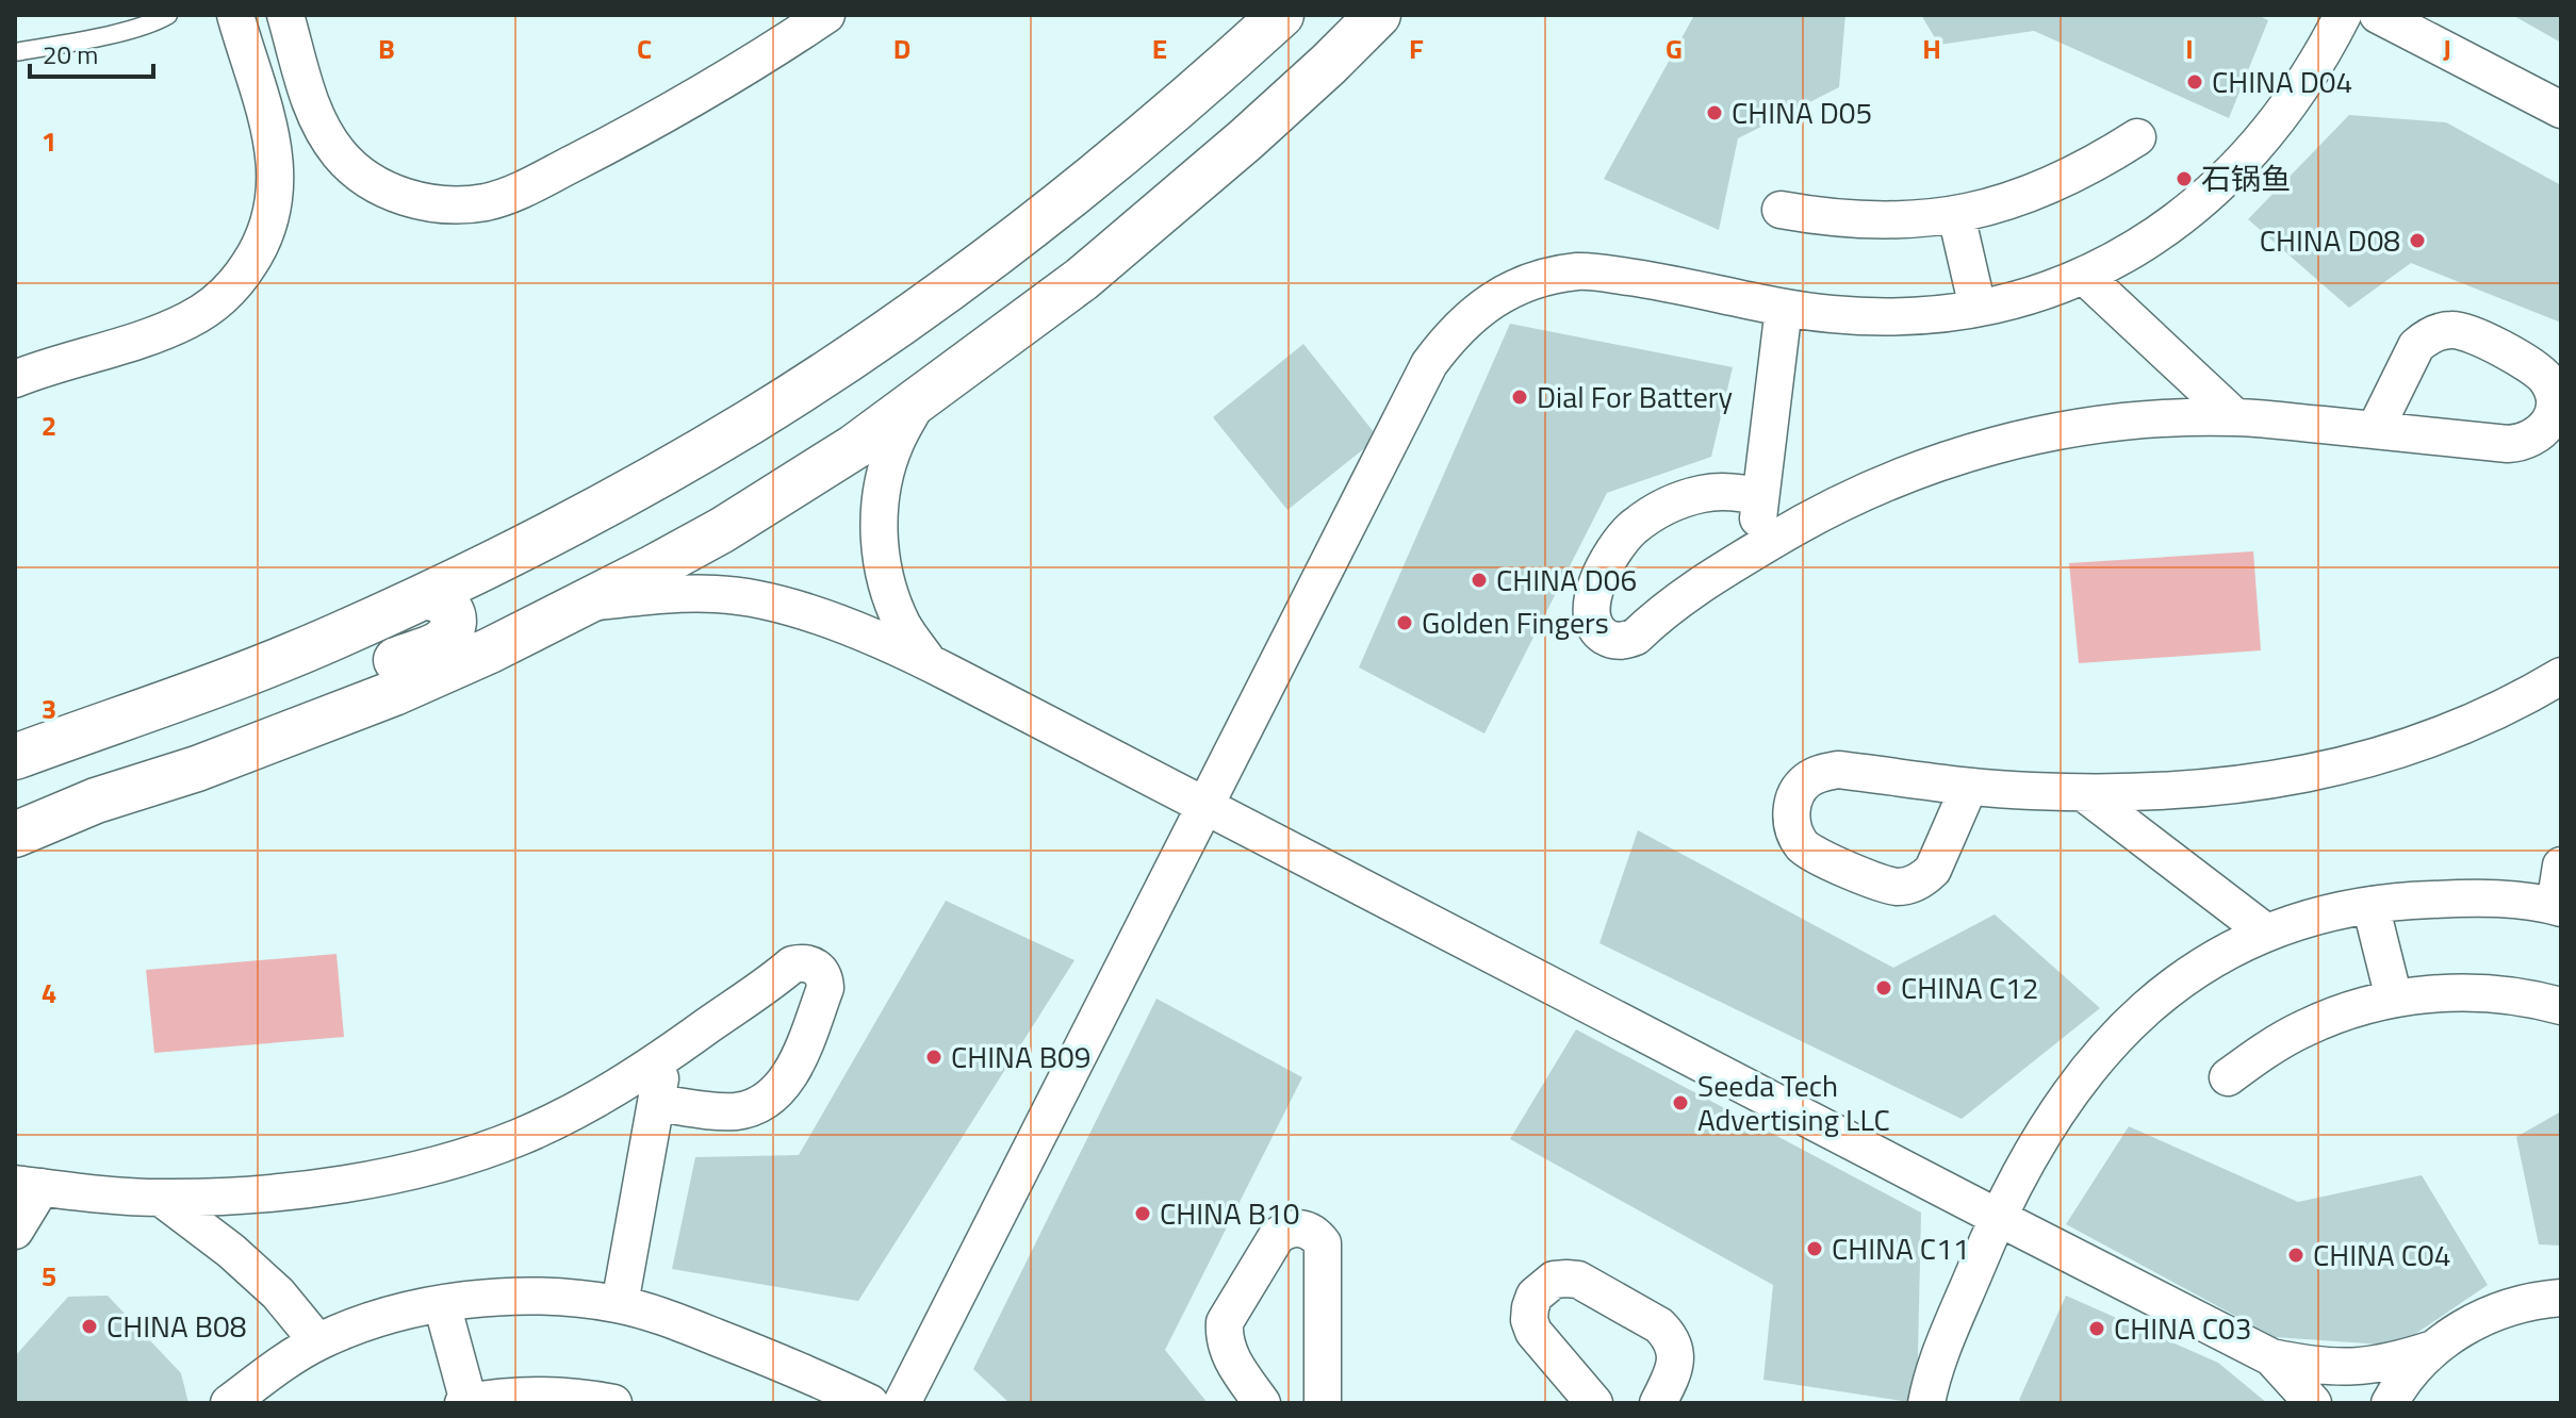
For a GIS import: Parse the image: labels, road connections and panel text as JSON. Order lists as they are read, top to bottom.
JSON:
{
  "places": [
    "CHINA D04",
    "CHINA D05",
    "石锅鱼",
    "CHINA D08",
    "Dial For Battery",
    "CHINA D06",
    "Golden Fingers",
    "CHINA C12",
    "CHINA B09",
    "Seeda Tech Advertising LLC",
    "CHINA B10",
    "CHINA C11",
    "CHINA C04",
    "CHINA B08",
    "CHINA C03"
  ],
  "scale_bar": "20 m",
  "grid": {
    "columns": [
      "B",
      "C",
      "D",
      "E",
      "F",
      "G",
      "H",
      "I",
      "J"
    ],
    "rows": [
      "1",
      "2",
      "3",
      "4",
      "5"
    ]
  }
}
